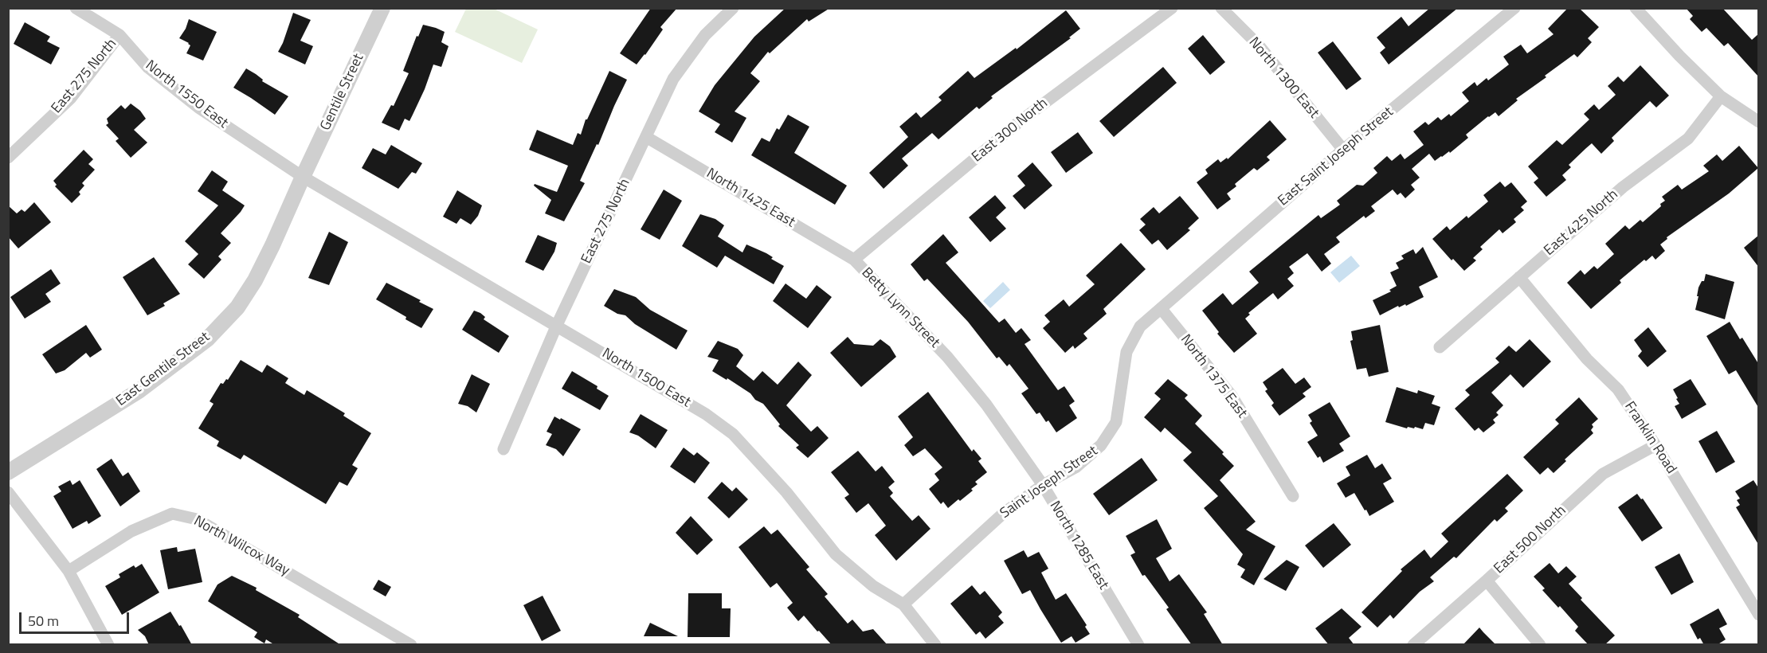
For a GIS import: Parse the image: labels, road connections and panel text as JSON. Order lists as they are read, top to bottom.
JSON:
{
  "streets": {
    "street": [
      "East 275 North",
      "North 1300 East",
      "Gentile Street",
      "North 1550 East",
      "East 300 North",
      "East Saint Joseph Street",
      "North 1425 East",
      "East 425 North",
      "Betty Lynn Street",
      "East Gentile Street",
      "North 1375 East",
      "North 1500 East",
      "Franklin Road",
      "Saint Joseph Street",
      "East 500 North",
      "North 1285 East",
      "North Wilcox Way"
    ]
  },
  "crossings": [
    ["East 275 North", "North 1550 East"],
    ["East 275 North", "North 1425 East"],
    ["East 275 North", "North 1500 East"],
    ["North 1300 East", "East Saint Joseph Street"],
    ["Gentile Street", "North 1550 East"],
    ["Gentile Street", "East Gentile Street"],
    ["Gentile Street", "North 1500 East"],
    ["North 1550 East", "East Gentile Street"],
    ["North 1550 East", "North 1500 East"],
    ["East 300 North", "North 1425 East"],
    ["East 300 North", "Betty Lynn Street"],
    ["East Saint Joseph Street", "North 1375 East"],
    ["East Saint Joseph Street", "Saint Joseph Street"],
    ["North 1425 East", "Betty Lynn Street"],
    ["East 425 North", "Franklin Road"],
    ["Betty Lynn Street", "North 1285 East"],
    ["East Gentile Street", "North 1500 East"],
    ["North 1375 East", "Saint Joseph Street"],
    ["North 1500 East", "Saint Joseph Street"],
    ["Franklin Road", "East 500 North"],
    ["Saint Joseph Street", "North 1285 East"]
  ],
  "scale_bar": "50 m"
}
